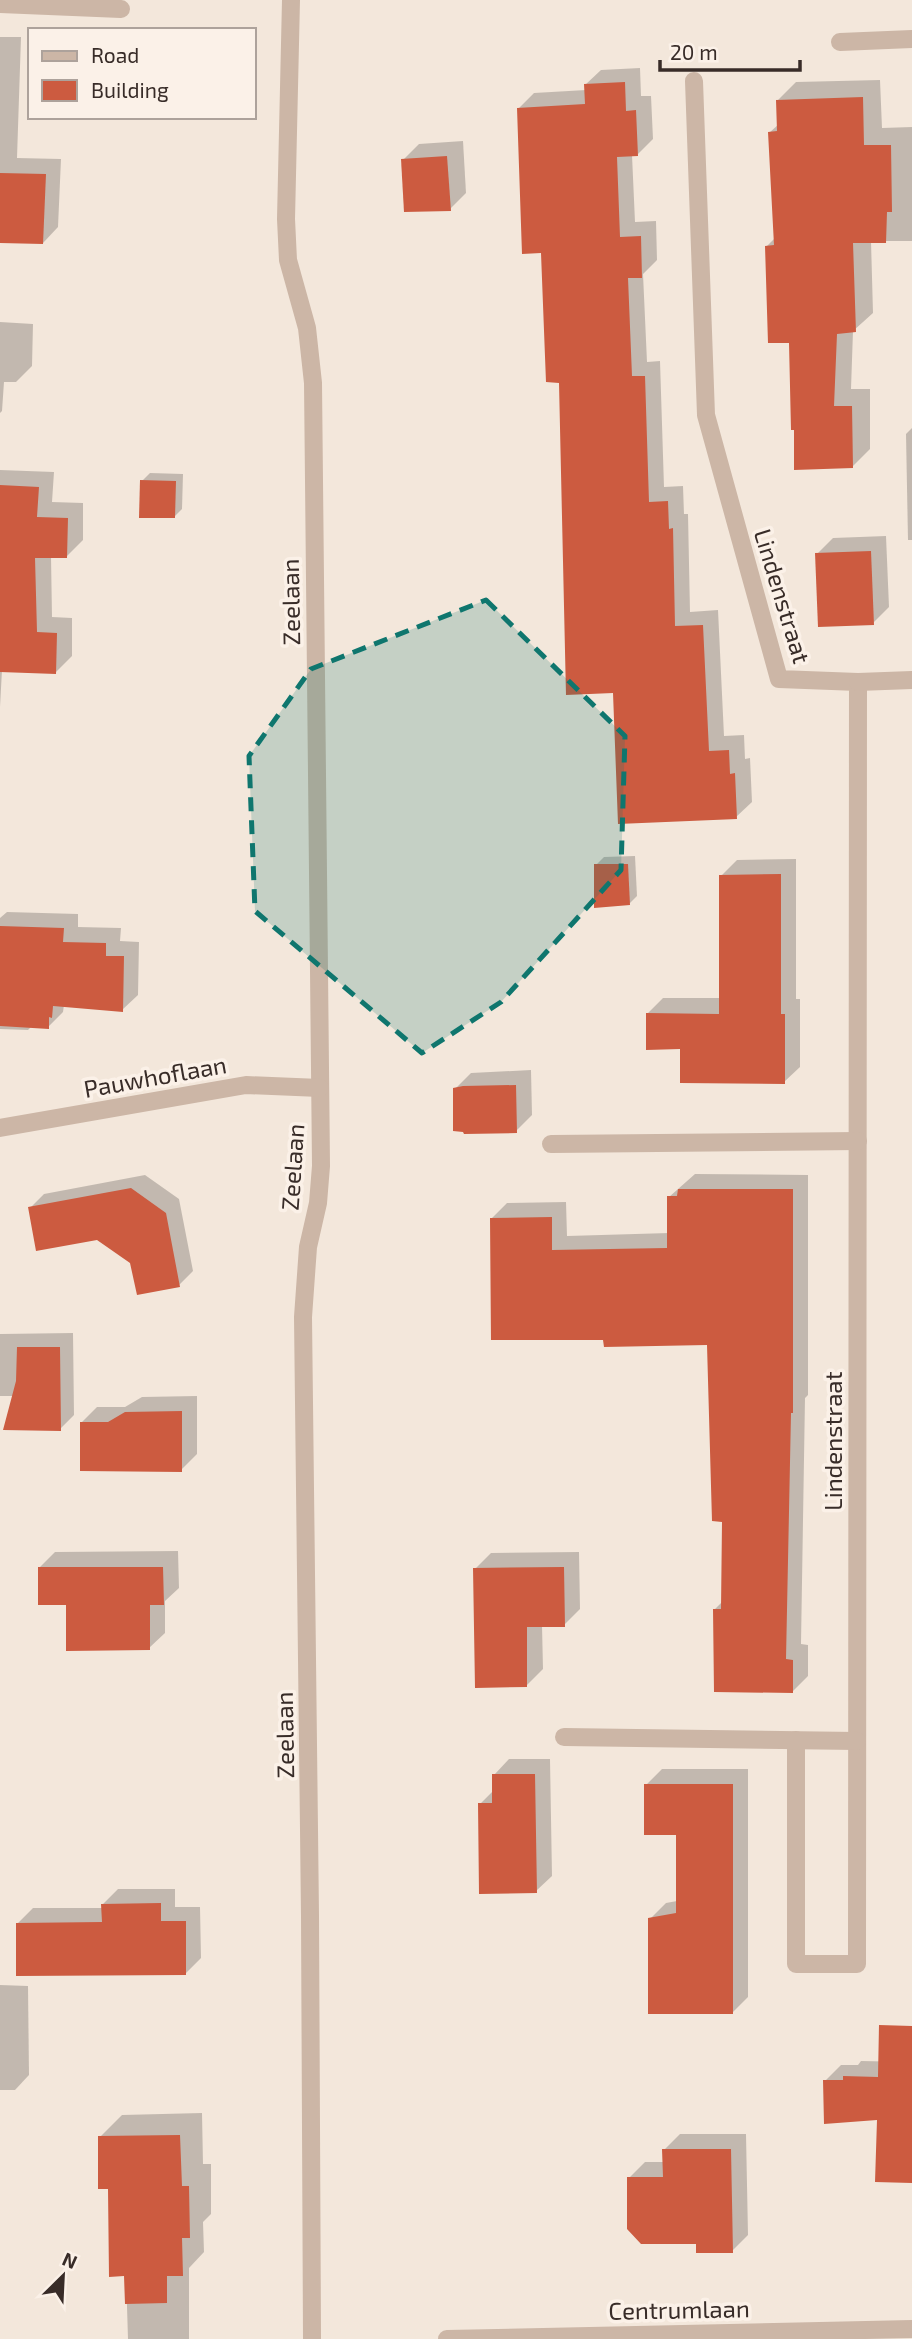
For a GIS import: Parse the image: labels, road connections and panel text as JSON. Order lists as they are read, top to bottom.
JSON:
{
  "streets": {
    "street": [
      "Lindenstraat",
      "Zeelaan",
      "Pauwhoflaan",
      "Centrumlaan"
    ]
  },
  "crossings": [
    ["Zeelaan", "Pauwhoflaan"]
  ],
  "legend": ["Road", "Building"],
  "scale_bar": "20 m",
  "north": "top right"
}
